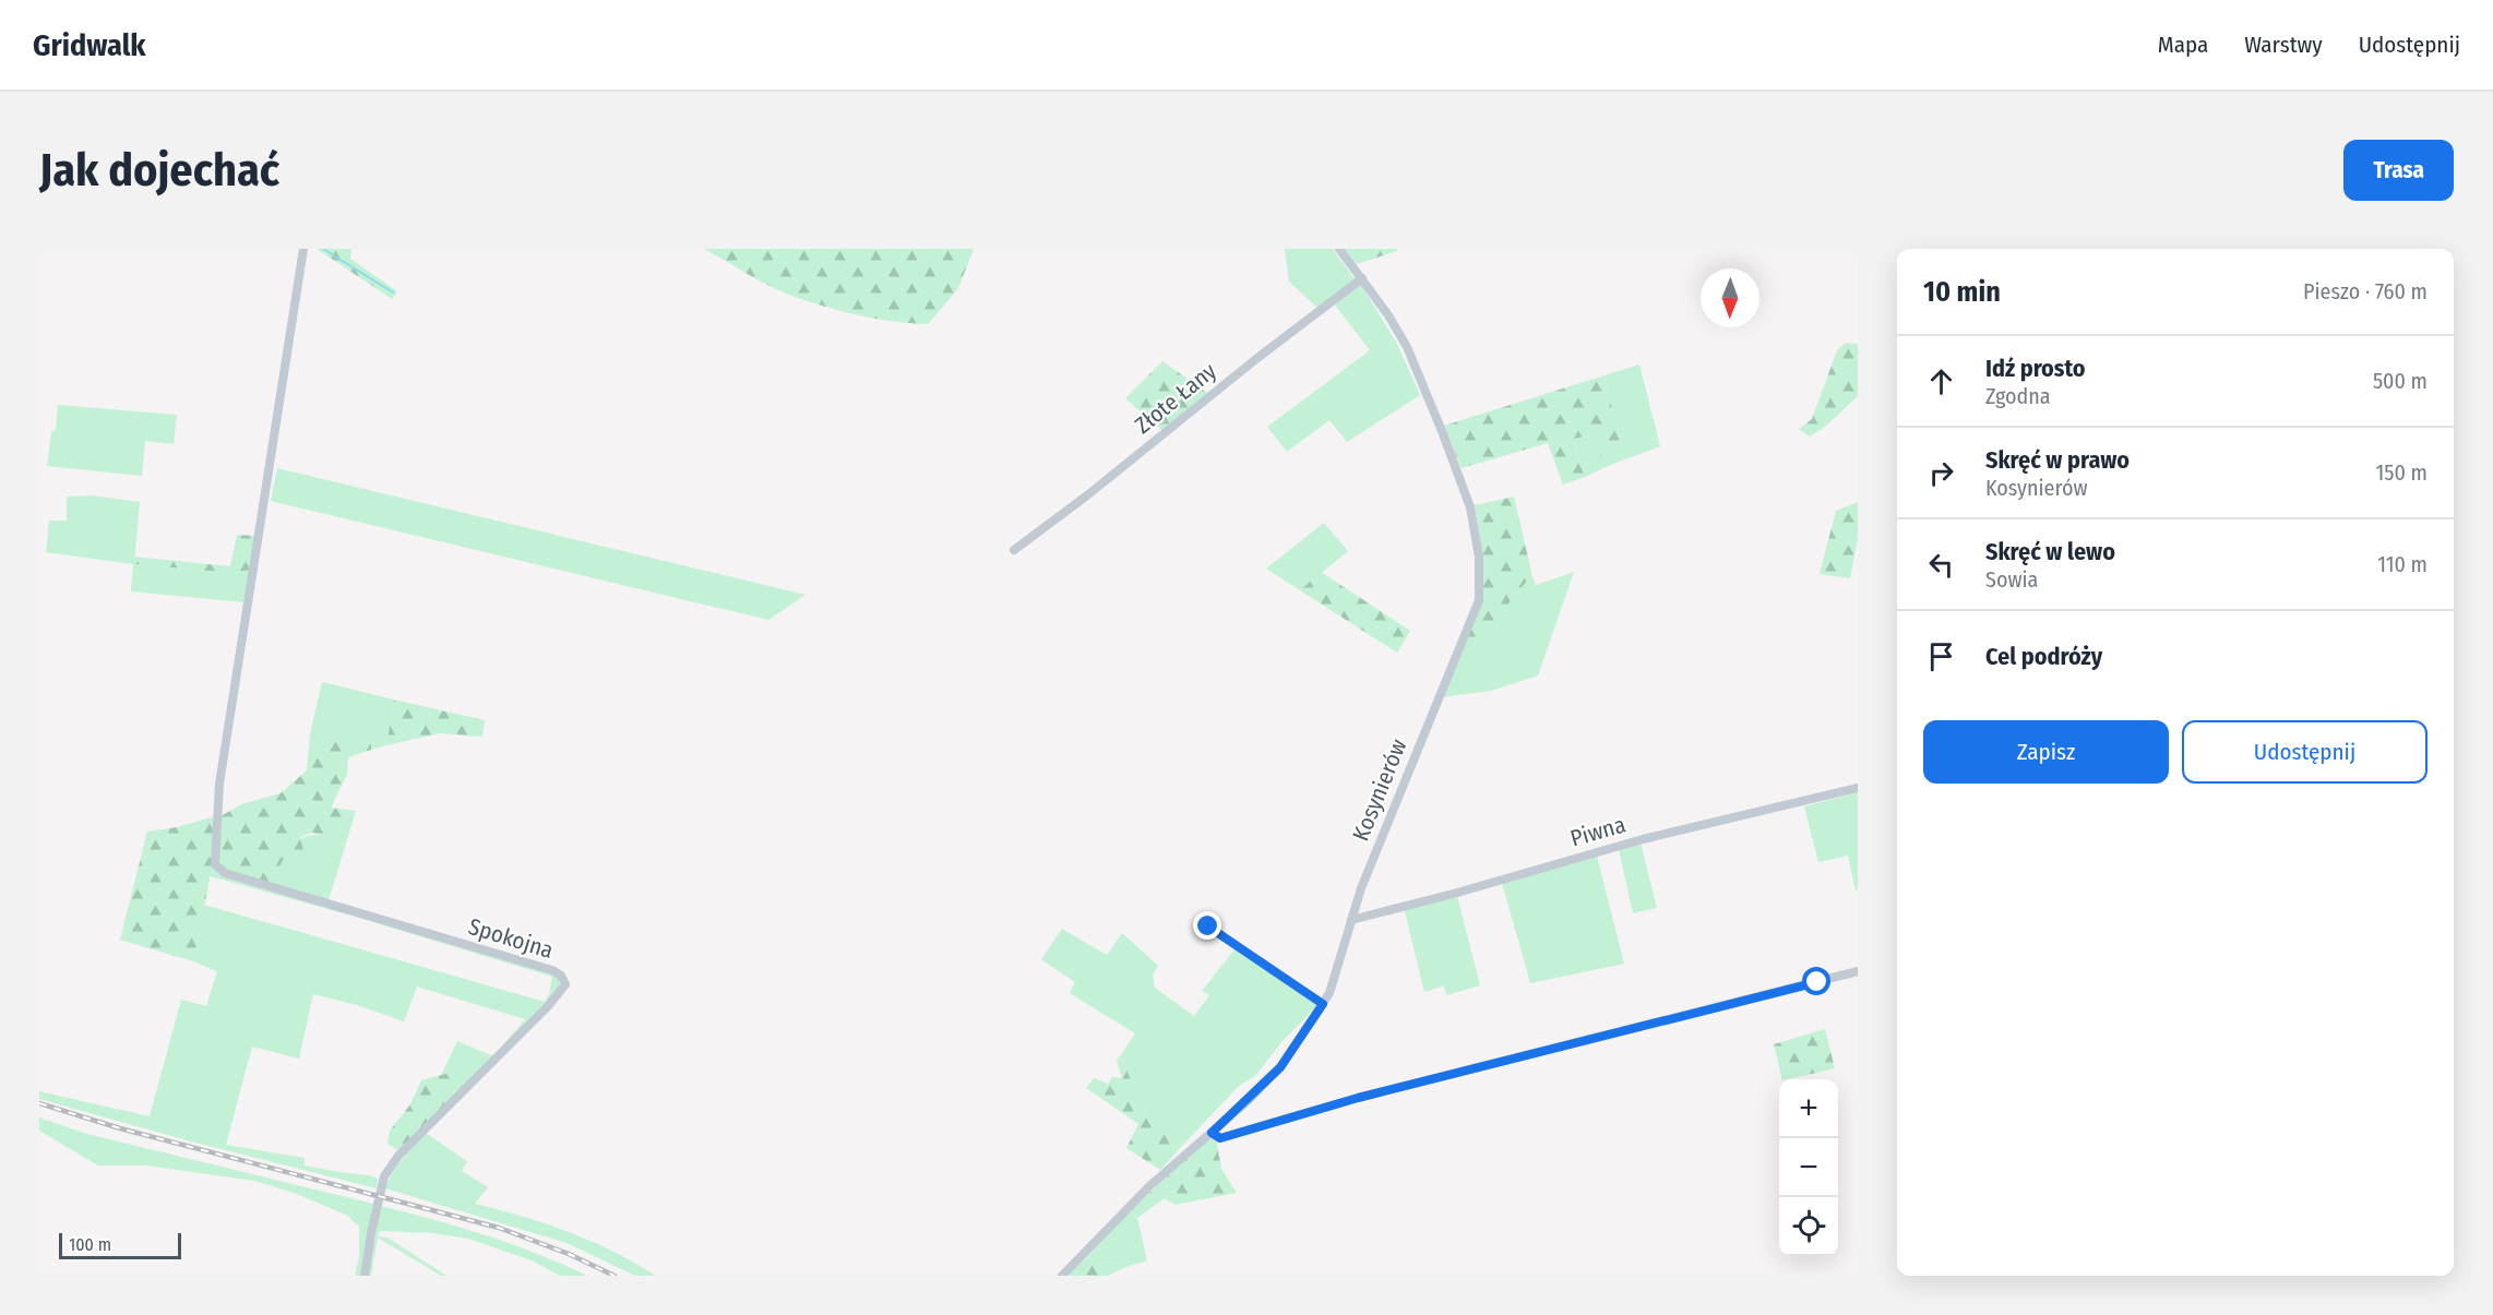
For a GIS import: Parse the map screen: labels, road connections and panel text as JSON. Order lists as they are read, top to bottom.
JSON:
{
  "streets": {
    "street": [
      "Złote Łany",
      "Kosynierów",
      "Piwna",
      "Spokojna"
    ]
  },
  "crossings": [
    ["Złote Łany", "Kosynierów"],
    ["Kosynierów", "Piwna"]
  ],
  "scale_bar": "100 m",
  "north": "bottom",
  "page": {
    "header": "Gridwalk",
    "nav": ["Mapa", "Warstwy", "Udostępnij"],
    "buttons": [
      "Trasa",
      ["Zapisz", "Udostępnij"]
    ],
    "title": "Jak dojechać",
    "heading": ["10 min", "Pieszo · 760 m"],
    "list": [
      ["Idź prosto", "Zgodna", "500 m"],
      ["Skręć w prawo", "Kosynierów", "150 m"],
      ["Skręć w lewo", "Sowia", "110 m"],
      "Cel podróży"
    ],
    "map_buttons": ["+", "−"],
    "scale": "100 m"
  }
}
